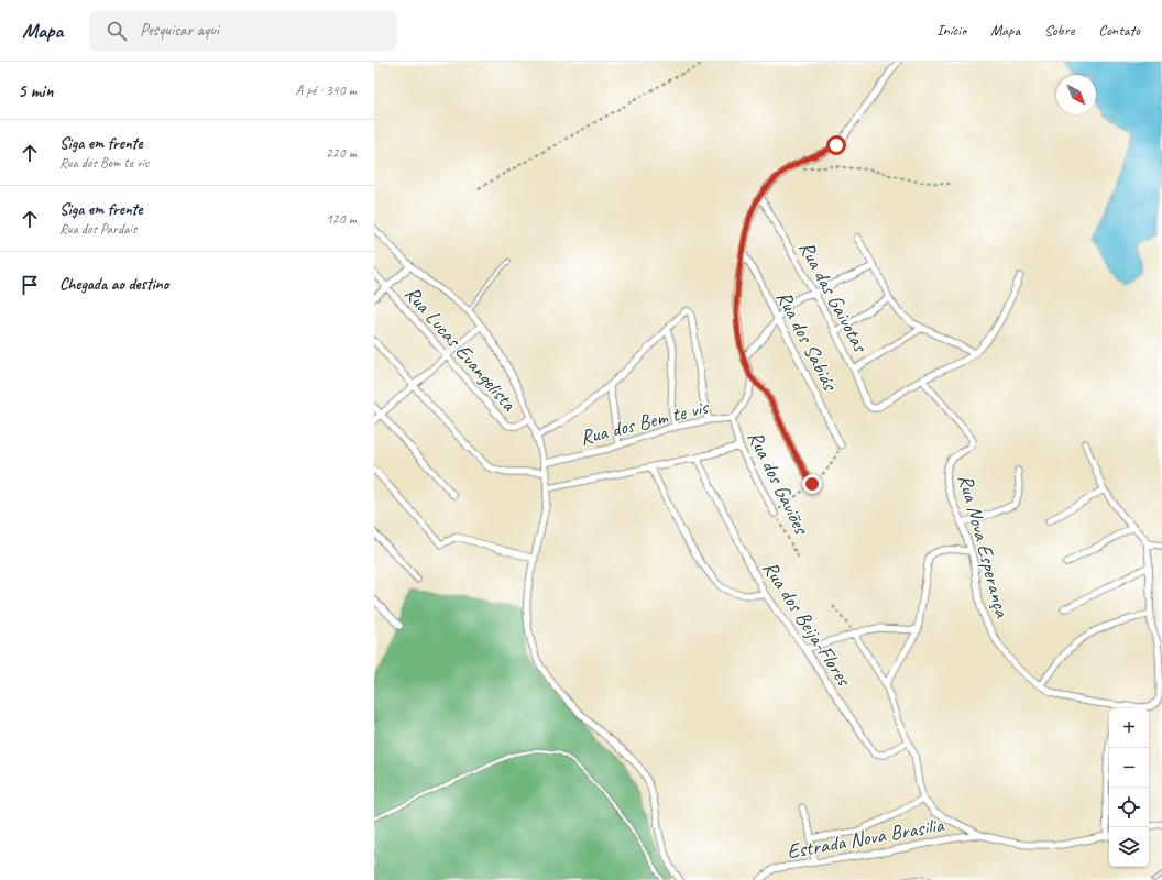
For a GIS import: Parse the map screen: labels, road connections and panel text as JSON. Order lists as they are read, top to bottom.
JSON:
{
  "streets": {
    "street": [
      "Rua das Gaivotas",
      "Rua dos Sabiás",
      "Rua Lucas Evangelista",
      "Rua dos Bem te vis",
      "Rua dos Gaviões",
      "Rua Nova Esperança",
      "Rua dos Beija-Flores",
      "Estrada Nova Brasilia"
    ]
  },
  "crossings": [
    ["Rua das Gaivotas", "Rua Nova Esperança"],
    ["Rua dos Bem te vis", "Rua dos Gaviões"],
    ["Rua dos Bem te vis", "Rua dos Beija-Flores"]
  ],
  "north": "bottom right",
  "page": {
    "header": "Mapa",
    "search": "Pesquisar aqui",
    "nav": [
      "Início",
      "Mapa",
      "Sobre",
      "Contato"
    ],
    "heading": ["5 min", "A pé · 340 m"],
    "list": [
      ["Siga em frente", "Rua dos Bem te vis", "220 m"],
      ["Siga em frente", "Rua dos Pardais", "120 m"],
      "Chegada ao destino"
    ],
    "map_buttons": ["+", "−"]
  }
}
